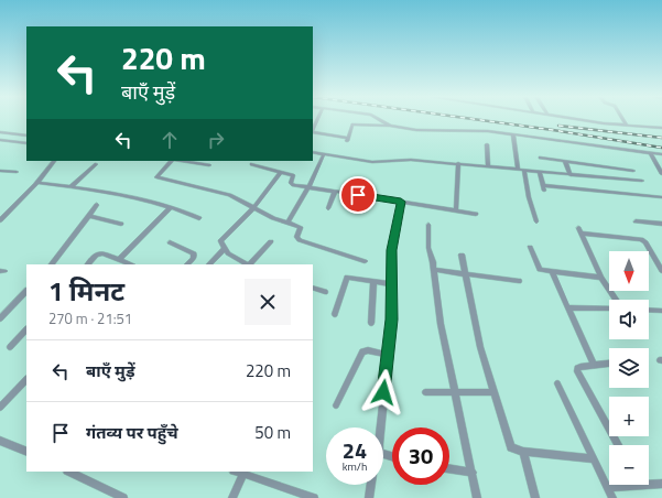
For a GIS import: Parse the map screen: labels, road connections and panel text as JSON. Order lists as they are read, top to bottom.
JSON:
{
  "north": "bottom",
  "page": {
    "turn": ["220 m", "बाएँ मुड़ें"],
    "map_buttons": ["+", "−"],
    "heading": ["1 मिनट", "270 m · 21:51"],
    "list": [
      {
        "name": "बाएँ मुड़ें",
        "value": "220 m"
      },
      {
        "name": "गंतव्य पर पहुँचे",
        "value": "50 m"
      }
    ],
    "speed": "24 km/h",
    "limit": "30"
  }
}
